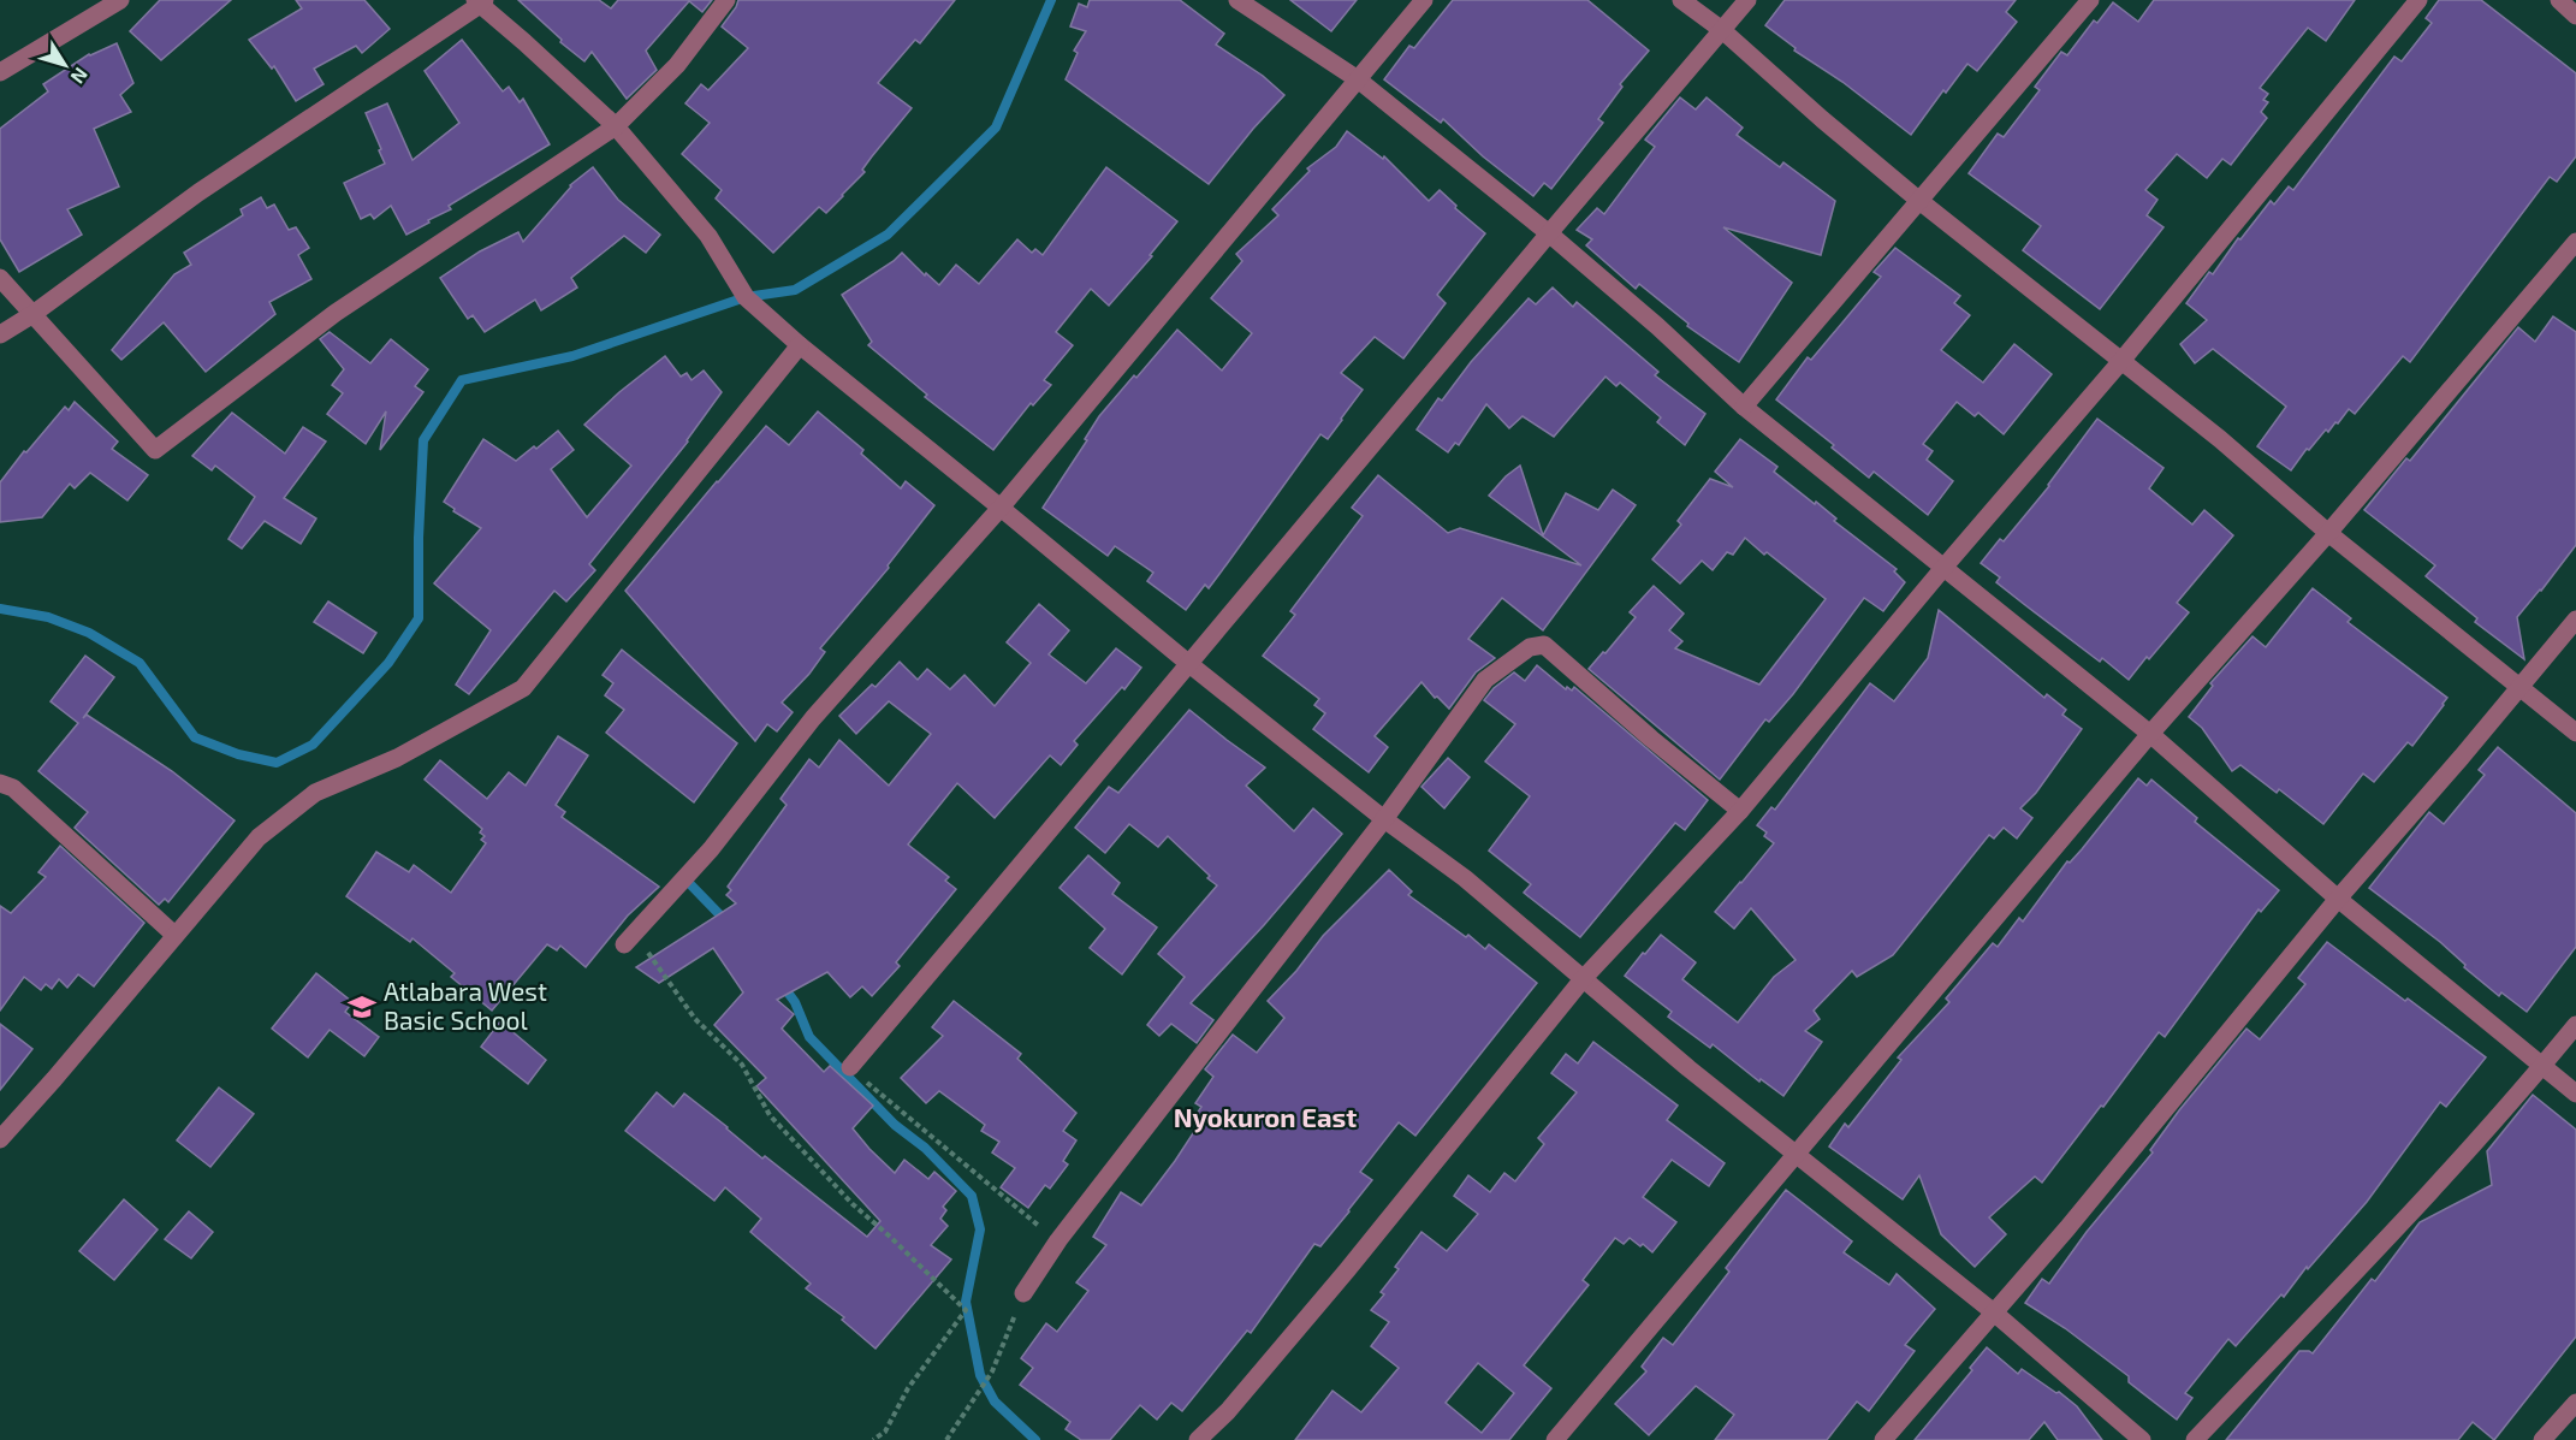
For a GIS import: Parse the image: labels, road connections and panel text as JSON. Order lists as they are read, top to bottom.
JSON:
{
  "districts": ["Nyokuron East"],
  "places": {
    "school or university": ["Atlabara West Basic School"]
  },
  "north": "bottom right"
}
